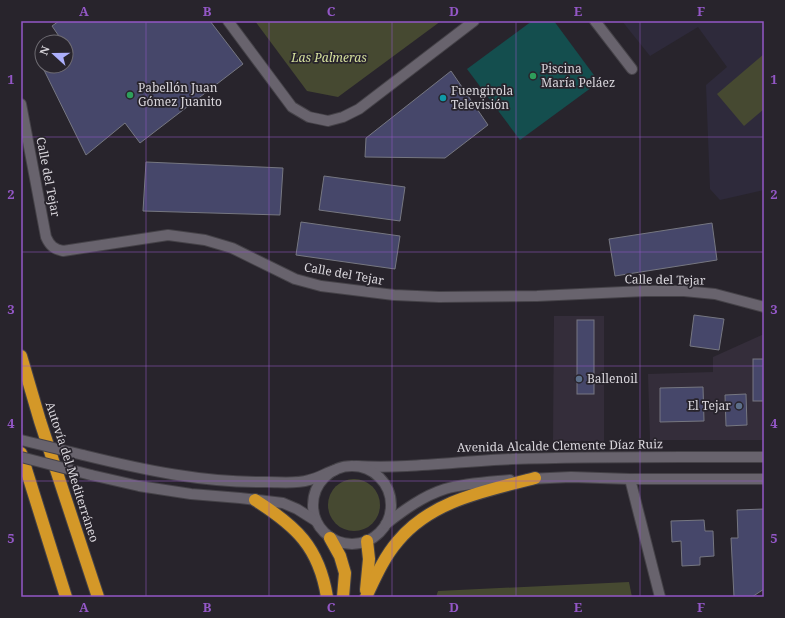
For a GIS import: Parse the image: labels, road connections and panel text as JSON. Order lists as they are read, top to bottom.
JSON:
{
  "streets": {
    "highway": ["Autovía del Mediterráneo"],
    "street": ["Calle del Tejar", "Avenida Alcalde Clemente Díaz Ruiz"]
  },
  "parks": ["Las Palmeras"],
  "places": [
    "Piscina María Peláez",
    "Pabellón Juan Gómez Juanito",
    "Fuengirola Televisión",
    "Ballenoil",
    "El Tejar"
  ],
  "north": "left",
  "grid": {
    "columns": [
      "A",
      "B",
      "C",
      "D",
      "E",
      "F"
    ],
    "rows": [
      "1",
      "2",
      "3",
      "4",
      "5"
    ]
  }
}
